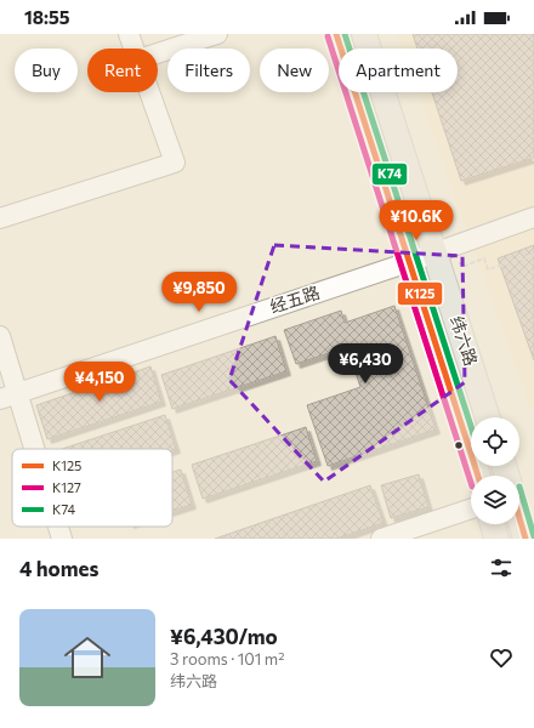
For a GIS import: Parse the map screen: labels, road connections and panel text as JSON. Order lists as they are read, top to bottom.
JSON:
{
  "streets": {
    "main road": ["纬六路"],
    "street": ["经五路"]
  },
  "crossings": [
    ["经五路", "纬六路"]
  ],
  "lines": ["transit line K125", "transit line K74", "transit line K127"],
  "legend": ["K125", "K127", "K74"],
  "page": {
    "status": "18:55",
    "chip": [
      "Buy",
      "Rent",
      "Filters",
      "New",
      "Apartment"
    ],
    "price": [
      "¥10.6K",
      "¥9,850",
      "¥6,430",
      "¥4,150"
    ],
    "heading": "4 homes",
    "list": [
      {
        "name": "¥6,430/mo",
        "note": "3 rooms · 101 m² · 纬六路"
      }
    ]
  }
}
